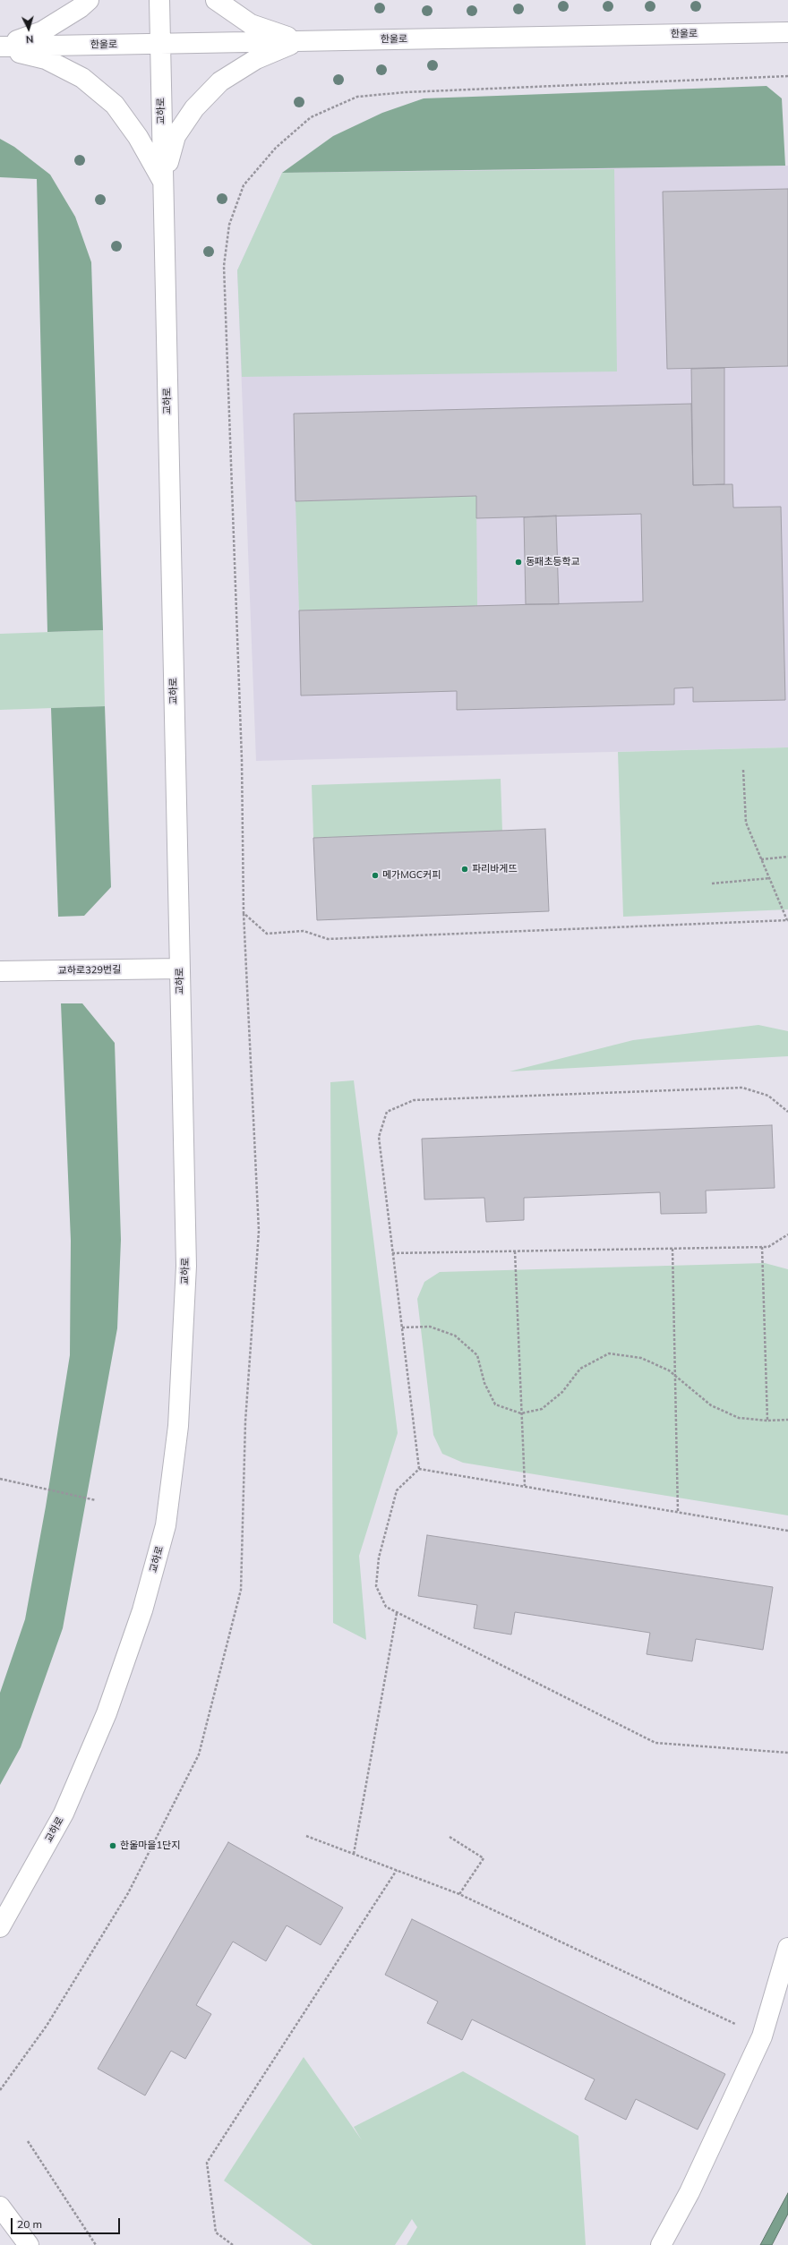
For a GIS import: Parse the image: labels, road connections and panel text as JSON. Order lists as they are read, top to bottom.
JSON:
{
  "streets": {
    "street": ["한울로", "교하로", "교하로329번길"]
  },
  "crossings": [
    ["한울로", "교하로"],
    ["교하로", "교하로329번길"]
  ],
  "places": [
    "동패초등학교",
    "파리바게뜨",
    "메가MGC커피",
    "한울마을1단지"
  ],
  "scale_bar": "20 m",
  "north": "bottom"
}
